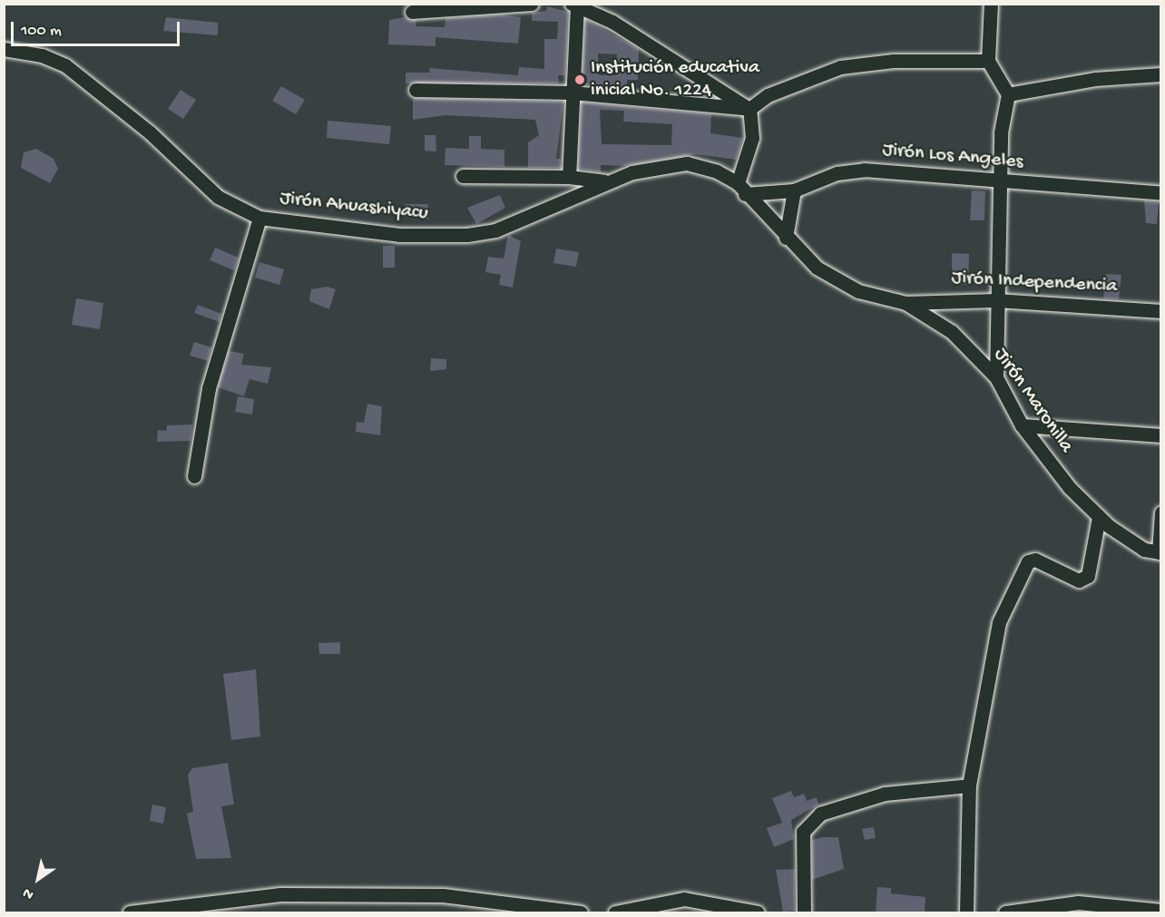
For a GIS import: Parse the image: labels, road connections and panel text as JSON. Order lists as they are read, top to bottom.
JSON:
{
  "streets": {
    "street": [
      "Jirón Los Angeles",
      "Jirón Ahuashiyacu",
      "Jirón Independencia",
      "Jirón Maronilla"
    ]
  },
  "crossings": [
    ["Jirón Los Angeles", "Jirón Ahuashiyacu"],
    ["Jirón Los Angeles", "Jirón Maronilla"],
    ["Jirón Ahuashiyacu", "Jirón Maronilla"],
    ["Jirón Independencia", "Jirón Maronilla"]
  ],
  "places": ["Institución educativa inicial No. 1224"],
  "scale_bar": "100 m",
  "north": "bottom left"
}
